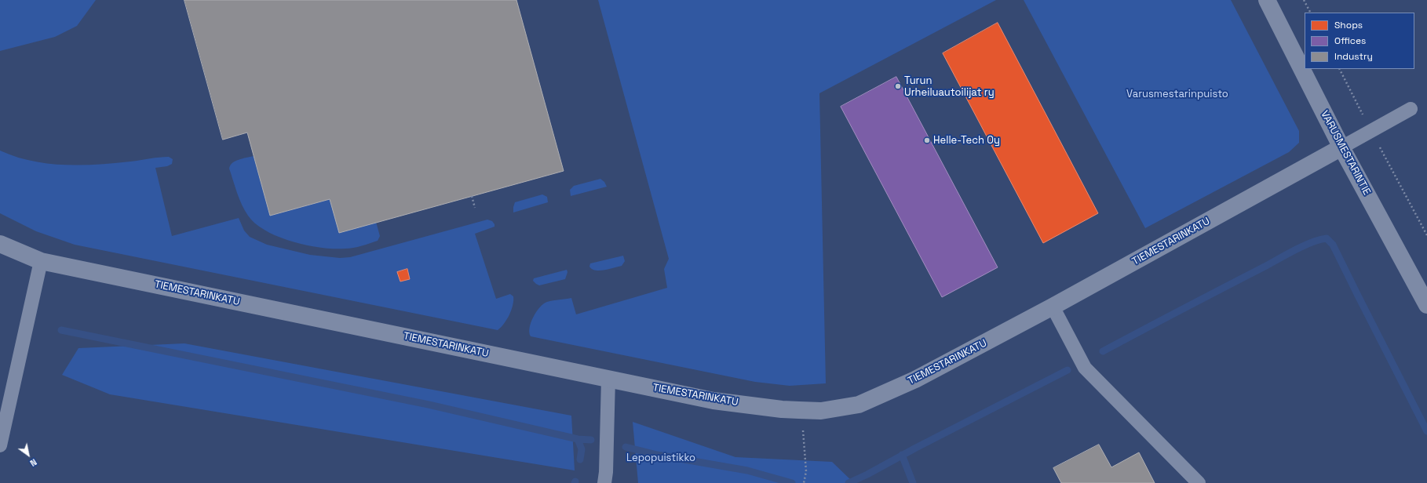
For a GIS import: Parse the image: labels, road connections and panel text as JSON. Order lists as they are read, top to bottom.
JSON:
{
  "streets": {
    "street": ["VARUSMESTARINTIE", "TIEMESTARINKATU"]
  },
  "crossings": [
    ["VARUSMESTARINTIE", "TIEMESTARINKATU"]
  ],
  "parks": ["Varusmestarinpuisto", "Lepopuistikko"],
  "places": ["Turun Urheiluautoilijat ry", "Helle-Tech Oy"],
  "legend": ["Shops", "Offices", "Industry"],
  "north": "bottom right"
}
